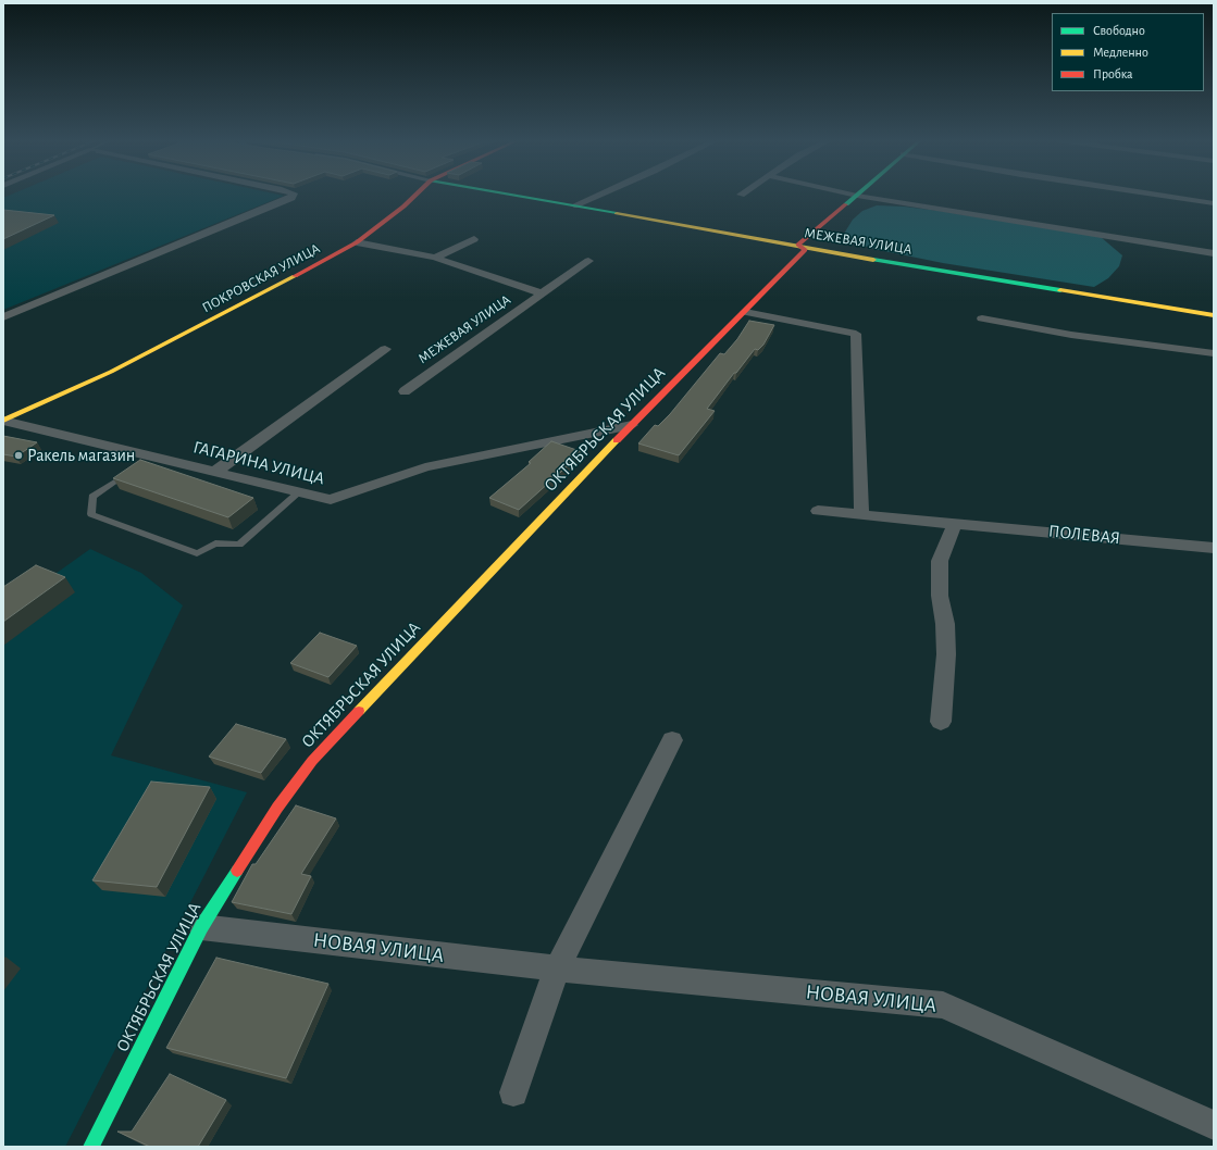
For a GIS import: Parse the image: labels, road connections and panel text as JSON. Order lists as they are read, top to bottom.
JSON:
{
  "streets": {
    "street": [
      "МЕЖЕВАЯ УЛИЦА",
      "ПОКРОВСКАЯ УЛИЦА",
      "ОКТЯБРЬСКАЯ УЛИЦА",
      "ГАГАРИНА УЛИЦА",
      "ПОЛЕВАЯ",
      "НОВАЯ УЛИЦА"
    ]
  },
  "crossings": [
    ["МЕЖЕВАЯ УЛИЦА", "ПОКРОВСКАЯ УЛИЦА"],
    ["МЕЖЕВАЯ УЛИЦА", "ОКТЯБРЬСКАЯ УЛИЦА"],
    ["ПОКРОВСКАЯ УЛИЦА", "ГАГАРИНА УЛИЦА"],
    ["ОКТЯБРЬСКАЯ УЛИЦА", "ГАГАРИНА УЛИЦА"],
    ["ОКТЯБРЬСКАЯ УЛИЦА", "НОВАЯ УЛИЦА"]
  ],
  "places": ["Ракель магазин"],
  "legend": ["Свободно", "Медленно", "Пробка"]
}
